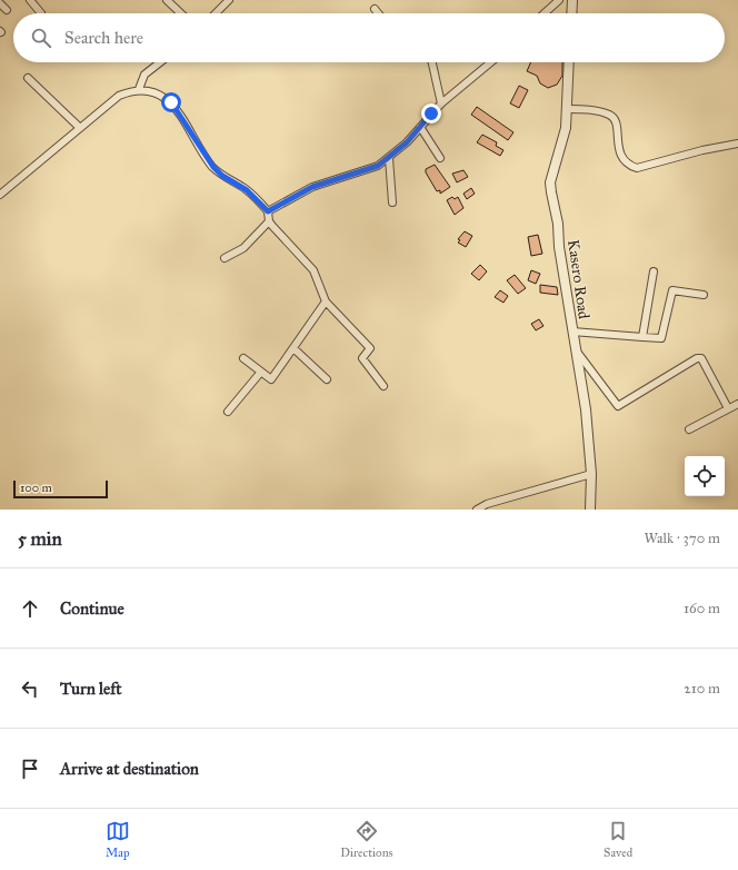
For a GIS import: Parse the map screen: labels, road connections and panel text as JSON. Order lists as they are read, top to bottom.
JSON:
{
  "streets": {
    "street": ["Kasero Road"]
  },
  "scale_bar": "100 m",
  "page": {
    "search": "Search here",
    "scale": "100 m",
    "heading": ["5 min", "Walk · 370 m"],
    "list": [
      ["Continue", "160 m"],
      ["Turn left", "210 m"],
      "Arrive at destination"
    ],
    "nav": ["Map", "Directions", "Saved"]
  }
}
